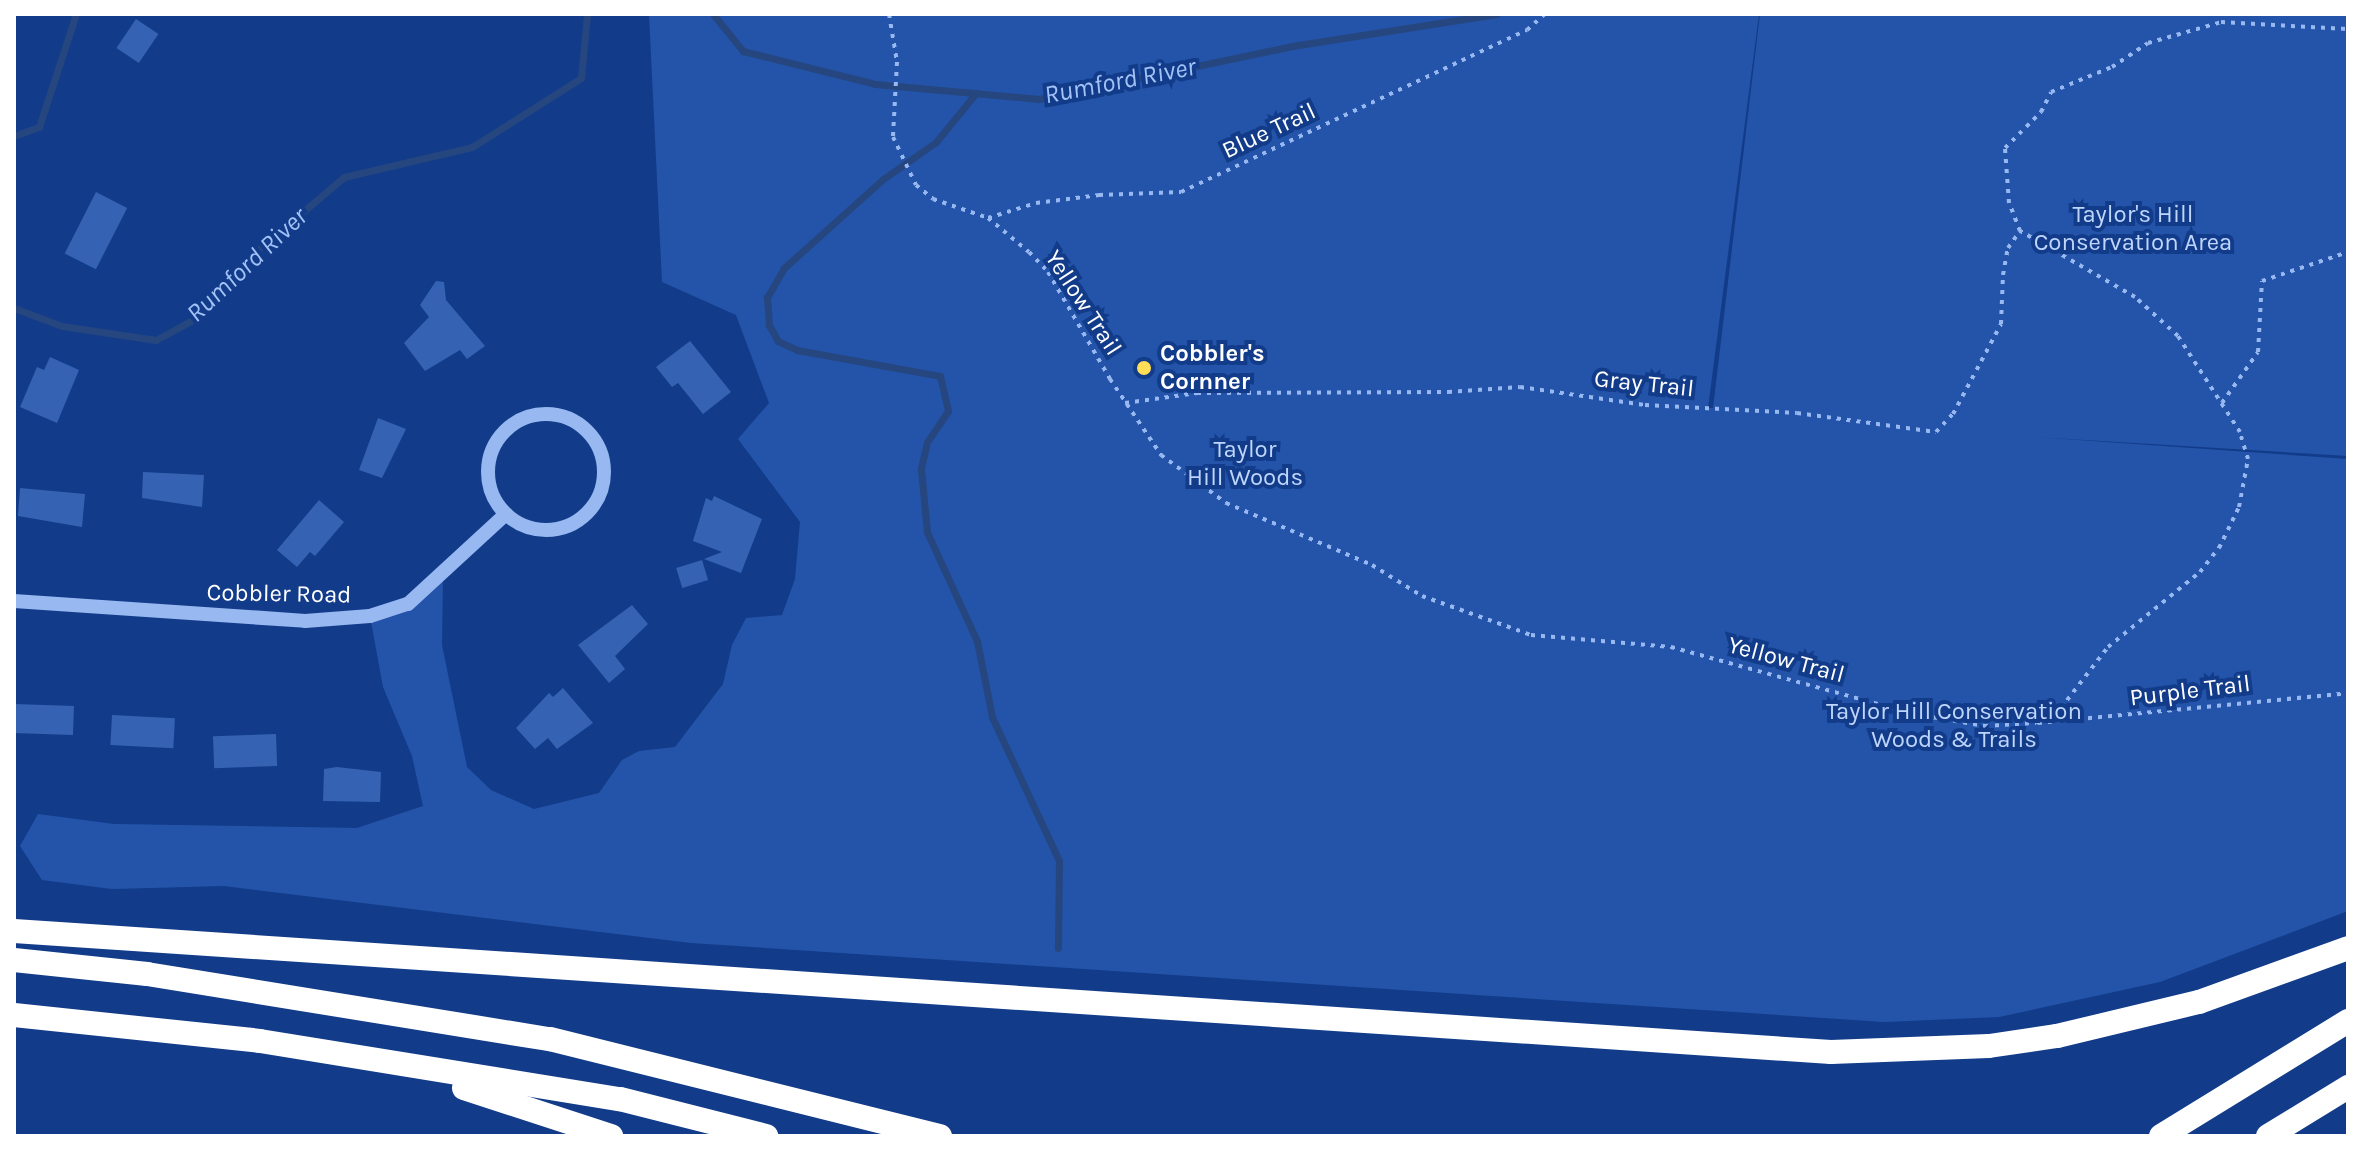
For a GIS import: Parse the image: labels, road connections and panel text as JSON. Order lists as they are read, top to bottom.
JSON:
{
  "streets": {
    "street": ["Cobbler Road"],
    "path": [
      "Blue Trail",
      "Yellow Trail",
      "Gray Trail",
      "Purple Trail"
    ]
  },
  "crossings": [
    ["Blue Trail", "Yellow Trail"],
    ["Yellow Trail", "Gray Trail"],
    ["Yellow Trail", "Purple Trail"]
  ],
  "water": ["Rumford River"],
  "parks": ["Taylor's Hill Conservation Area", "Taylor Hill Woods", "Taylor Hill Conservation Woods & Trails"],
  "places": ["Cobbler's Cornner"]
}
